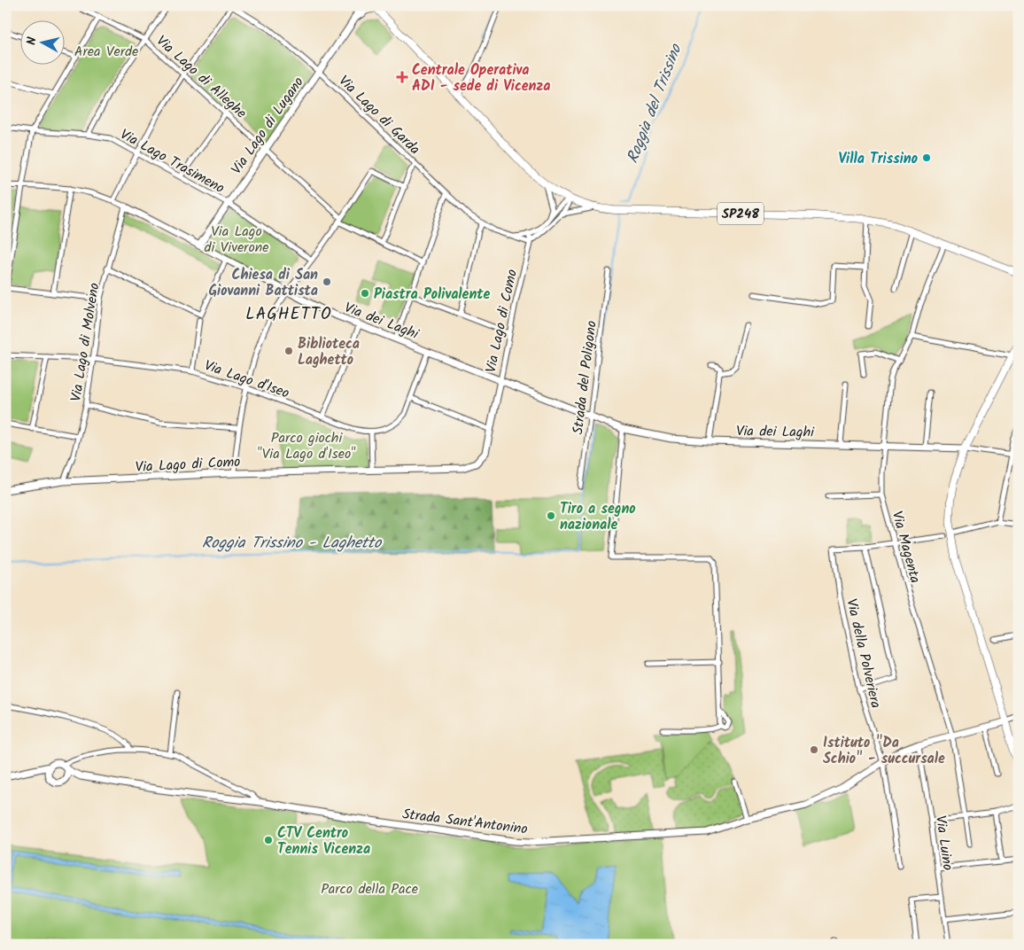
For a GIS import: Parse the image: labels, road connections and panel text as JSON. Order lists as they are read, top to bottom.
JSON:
{
  "streets": {
    "main road": ["SP248"],
    "street": [
      "Via Lago di Alleghe",
      "Via Lago di Garda",
      "Via Lago di Lugano",
      "Via Lago Trasimeno",
      "Via dei Laghi",
      "Via Lago di Como",
      "Via Lago di Molveno",
      "Strada del Poligono",
      "Via Lago d'Iseo",
      "Via Magenta",
      "Via della Polveriera",
      "Strada Sant'Antonino",
      "Via Luino"
    ]
  },
  "crossings": [
    ["Via Lago di Alleghe", "Via Lago di Lugano"],
    ["Via Lago di Garda", "Via Lago di Lugano"],
    ["Via Lago di Garda", "Via Lago di Como"],
    ["Via Lago di Lugano", "Via Lago Trasimeno"],
    ["Via Lago di Lugano", "SP248"],
    ["Via Lago di Lugano", "Via dei Laghi"],
    ["SP248", "Via Magenta"],
    ["Via dei Laghi", "Via Lago di Como"],
    ["Via dei Laghi", "Via Lago di Molveno"],
    ["Via dei Laghi", "Strada del Poligono"],
    ["Via dei Laghi", "Via Magenta"],
    ["Via Lago di Como", "Via Lago di Molveno"],
    ["Via Lago di Molveno", "Via Lago d'Iseo"],
    ["Via Magenta", "Strada Sant'Antonino"],
    ["Via della Polveriera", "Strada Sant'Antonino"],
    ["Strada Sant'Antonino", "Via Luino"]
  ],
  "districts": ["LAGHETTO"],
  "water": ["Roggia del Trissino", "Roggia Trissino - Laghetto"],
  "parks": [
    "Area Verde",
    "Via Lago di Viverone",
    "Parco giochi \"Via Lago d'Iseo\"",
    "Parco della Pace"
  ],
  "places": {
    "health": ["Centrale Operativa ADI - sede di Vicenza"],
    "other": [
      "Villa Trissino",
      "Chiesa di San Giovanni Battista",
      "Piastra Polivalente",
      "Biblioteca Laghetto",
      "Tiro a segno nazionale",
      "Istituto \"Da Schio\" - succursale",
      "CTV Centro Tennis Vicenza"
    ]
  },
  "north": "left"
}
